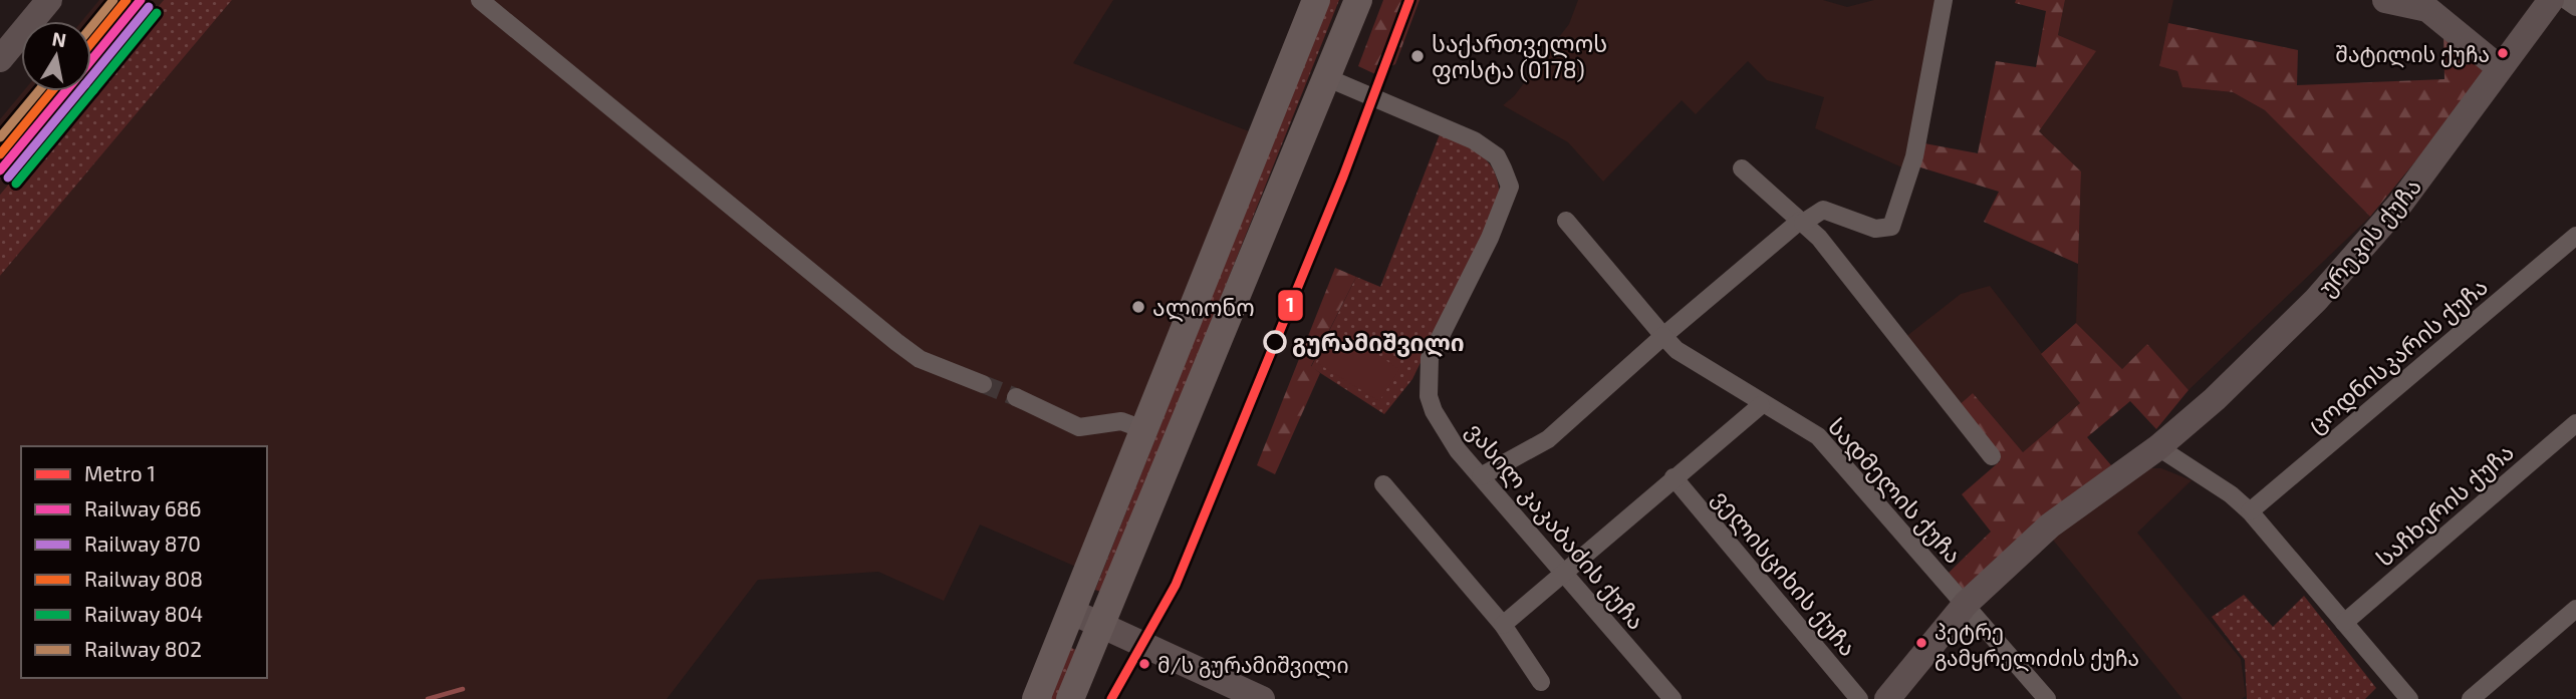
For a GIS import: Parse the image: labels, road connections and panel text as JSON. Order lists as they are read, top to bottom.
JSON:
{
  "streets": {
    "street": [
      "ურეკის ქუჩა",
      "ცოდნისკარის ქუჩა",
      "სადმელის ქუჩა",
      "საჩხერის ქუჩა",
      "ვასილ კაკაბაძის ქუჩა",
      "ველისციხის ქუჩა"
    ]
  },
  "places": [
    "შატილის ქუჩა",
    "საქართველოს ფოსტა (0178)",
    "ალიონო",
    "გურამიშვილი",
    "პეტრე გამყრელიძის ქუჩა",
    "მ/ს გურამიშვილი"
  ],
  "lines": [
    "metro line 1",
    "rail line 686",
    "rail line 808",
    "rail line 802",
    "rail line 870",
    "rail line 804"
  ],
  "legend": [
    "Metro 1",
    "Railway 686",
    "Railway 870",
    "Railway 808",
    "Railway 804",
    "Railway 802"
  ],
  "north": "top"
}
